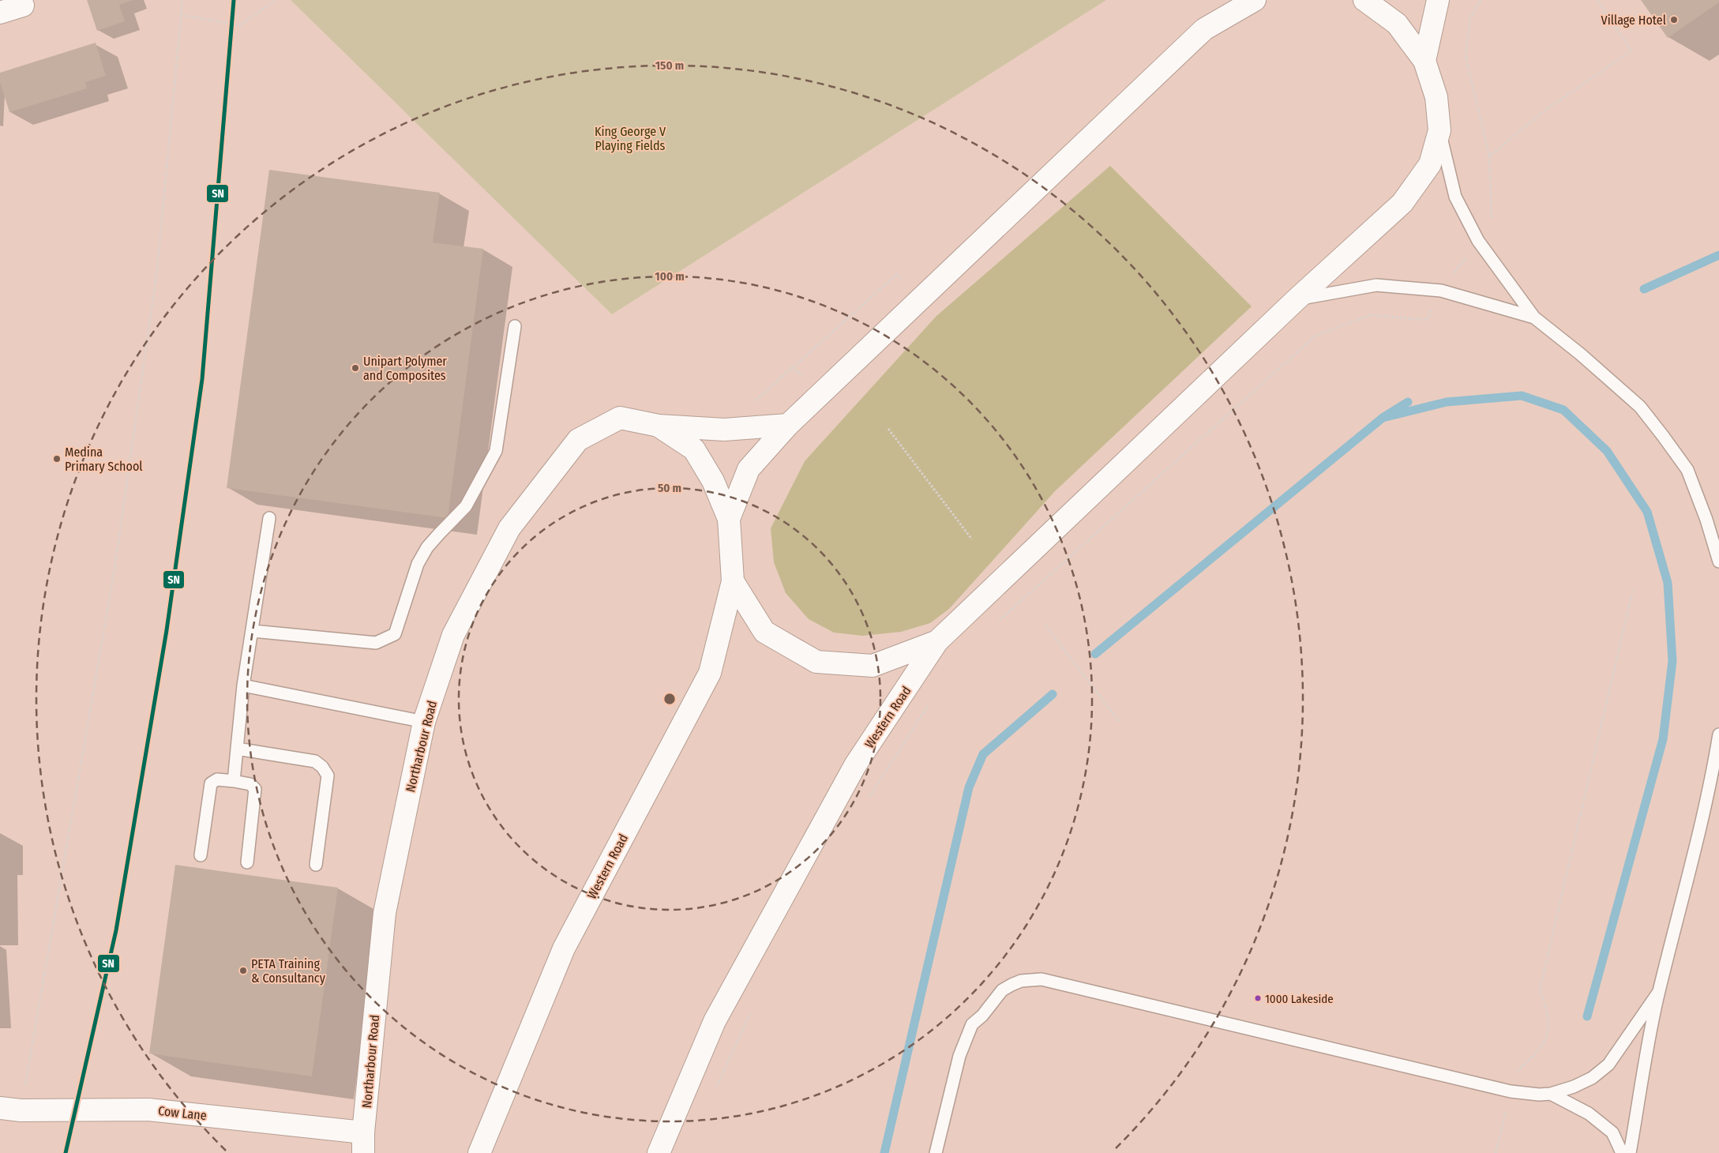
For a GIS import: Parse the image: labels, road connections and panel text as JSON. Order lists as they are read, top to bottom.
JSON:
{
  "streets": {
    "main road": ["Western Road", "Northarbour Road", "Cow Lane"]
  },
  "crossings": [
    ["Northarbour Road", "Cow Lane"]
  ],
  "parks": ["King George V Playing Fields"],
  "places": [
    "Village Hotel",
    "Unipart Polymer and Composites",
    "Medina Primary School",
    "PETA Training & Consultancy",
    "1000 Lakeside"
  ],
  "lines": ["transit line SN"],
  "rings": ["150 m", "100 m", "50 m"]
}
